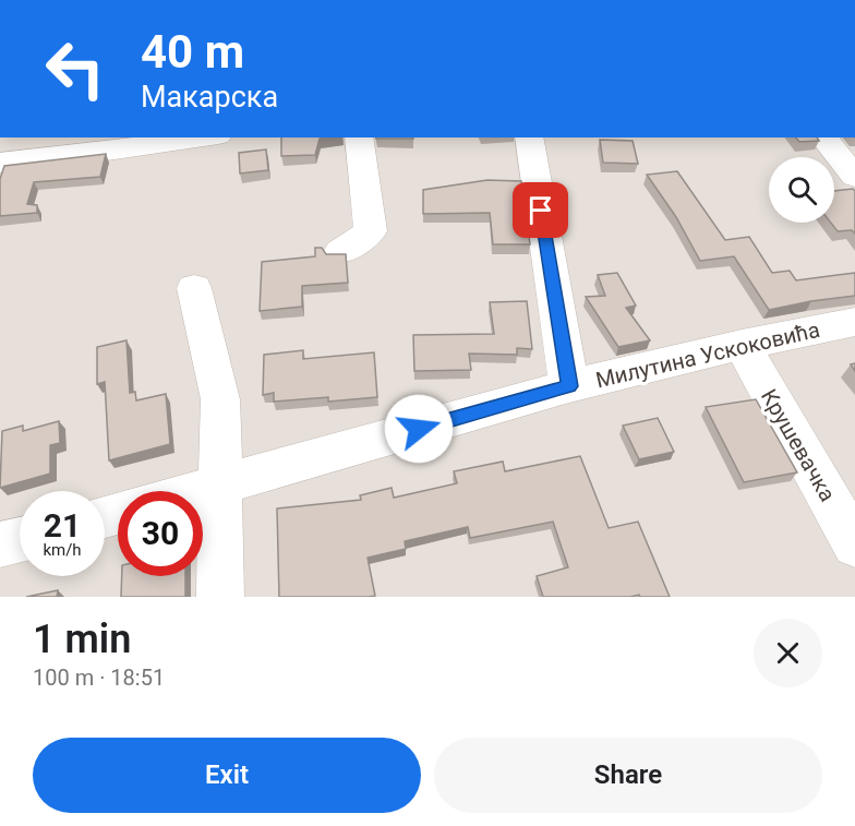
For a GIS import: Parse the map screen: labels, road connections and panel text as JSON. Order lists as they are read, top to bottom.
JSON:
{
  "streets": {
    "street": ["Милутина Ускоковића", "Крушевачка"]
  },
  "crossings": [
    ["Милутина Ускоковића", "Крушевачка"]
  ],
  "page": {
    "turn": ["40 m", "Макарска"],
    "speed": "21 km/h",
    "limit": "30",
    "heading": ["1 min", "100 m · 18:51"],
    "buttons": ["Exit", "Share"]
  }
}
